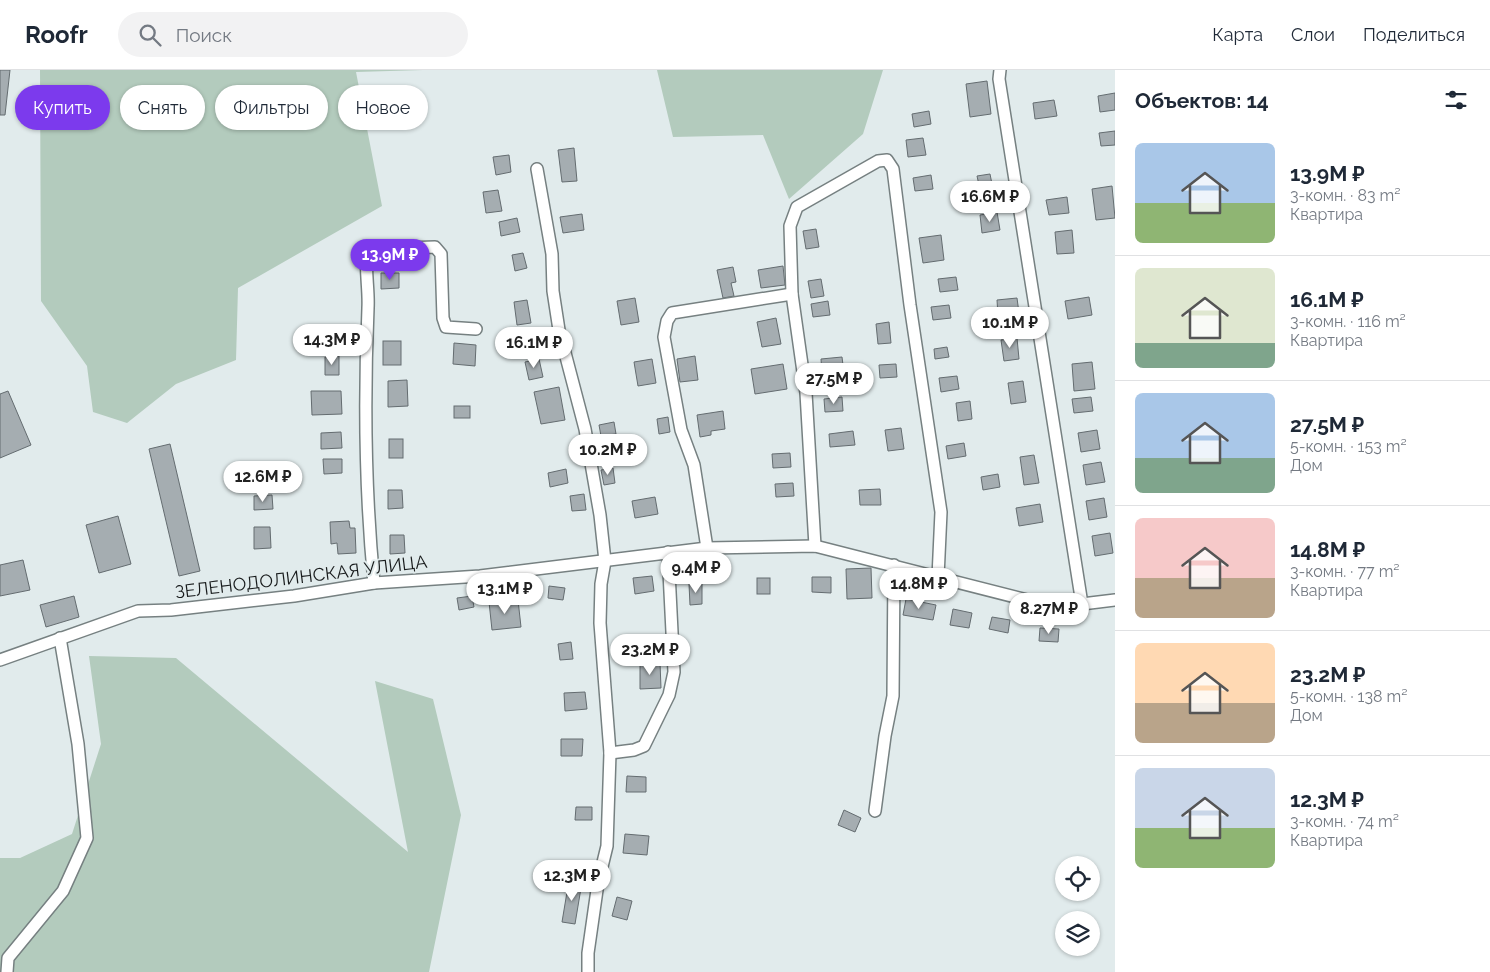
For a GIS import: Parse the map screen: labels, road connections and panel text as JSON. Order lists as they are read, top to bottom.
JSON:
{
  "streets": {
    "street": ["ЗЕЛЕНОДОЛИНСКАЯ УЛИЦА"]
  },
  "page": {
    "header": "Roofr",
    "search": "Поиск",
    "nav": ["Карта", "Слои", "Поделиться"],
    "heading": "Объектов: 14",
    "chip": [
      "Купить",
      "Снять",
      "Фильтры",
      "Новое"
    ],
    "list": [
      {
        "name": "13.9M ₽",
        "note": "3-комн. · 83 m² · Квартира"
      },
      {
        "name": "16.1M ₽",
        "note": "3-комн. · 116 m² · Квартира"
      },
      {
        "name": "27.5M ₽",
        "note": "5-комн. · 153 m² · Дом"
      },
      {
        "name": "14.8M ₽",
        "note": "3-комн. · 77 m² · Квартира"
      },
      {
        "name": "23.2M ₽",
        "note": "5-комн. · 138 m² · Дом"
      },
      {
        "name": "12.3M ₽",
        "note": "3-комн. · 74 m² · Квартира"
      }
    ],
    "price": [
      "16.6M ₽",
      "13.9M ₽",
      "10.1M ₽",
      "14.3M ₽",
      "16.1M ₽",
      "27.5M ₽",
      "10.2M ₽",
      "12.6M ₽",
      "9.4M ₽",
      "14.8M ₽",
      "13.1M ₽",
      "8.27M ₽",
      "23.2M ₽",
      "12.3M ₽"
    ]
  }
}
